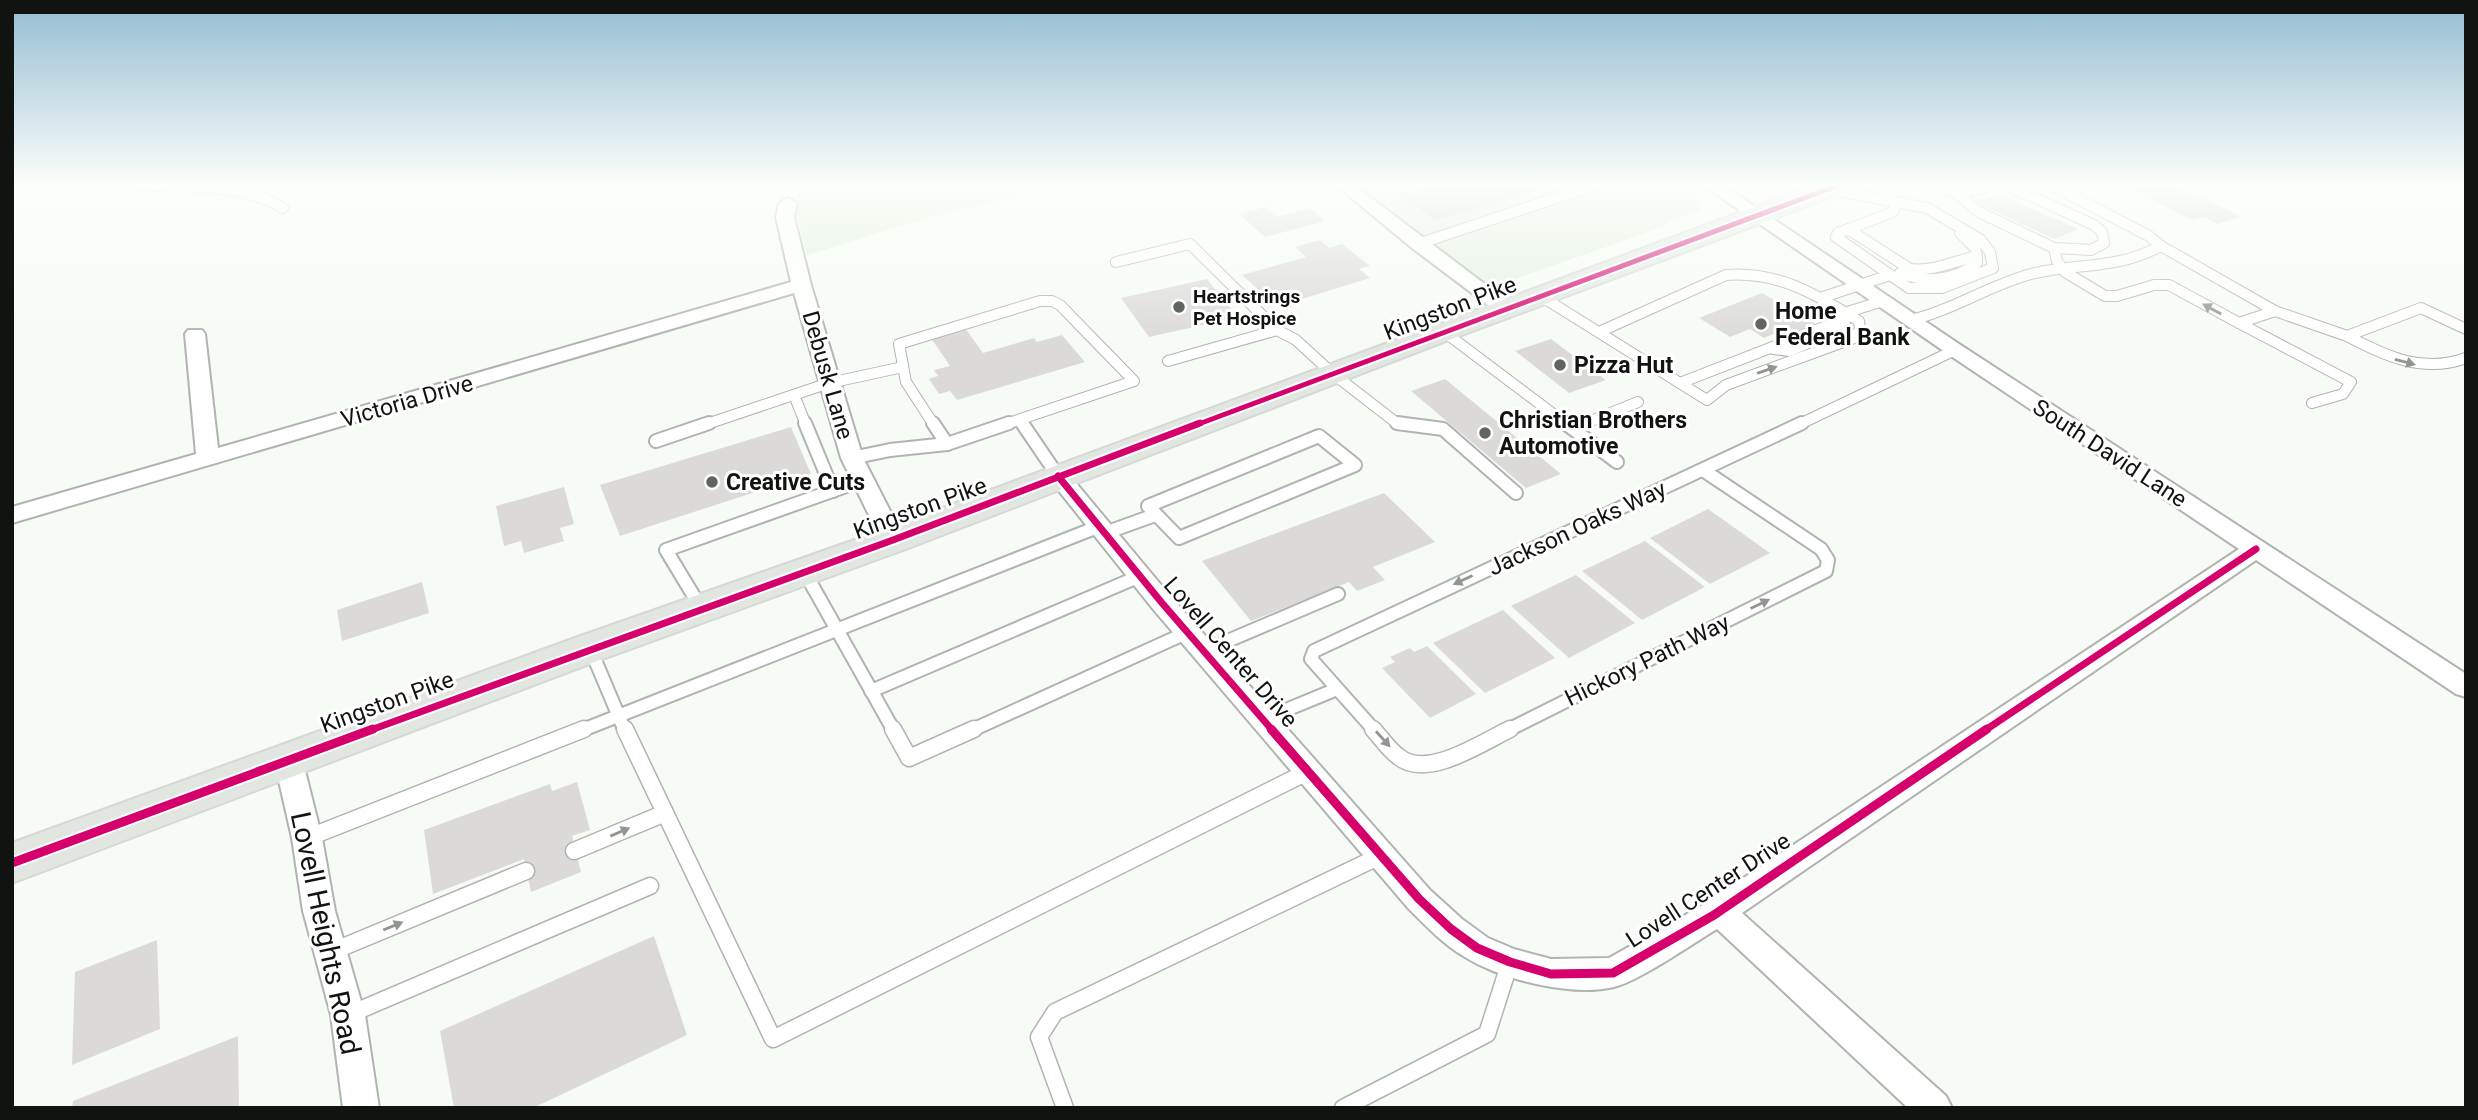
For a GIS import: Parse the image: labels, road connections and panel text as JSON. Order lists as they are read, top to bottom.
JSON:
{
  "streets": {
    "main road": ["Kingston Pike"],
    "street": [
      "Debusk Lane",
      "Victoria Drive",
      "South David Lane",
      "Lovell Center Drive",
      "Lovell Heights Road"
    ],
    "lane": ["Jackson Oaks Way", "Hickory Path Way"]
  },
  "crossings": [
    ["Kingston Pike", "Debusk Lane"],
    ["Kingston Pike", "Lovell Center Drive"],
    ["Kingston Pike", "Lovell Heights Road"],
    ["Debusk Lane", "Victoria Drive"],
    ["South David Lane", "Jackson Oaks Way"],
    ["South David Lane", "Lovell Center Drive"],
    ["Jackson Oaks Way", "Hickory Path Way"]
  ],
  "places": [
    "Heartstrings Pet Hospice",
    "Home Federal Bank",
    "Pizza Hut",
    "Christian Brothers Automotive",
    "Creative Cuts"
  ]
}
